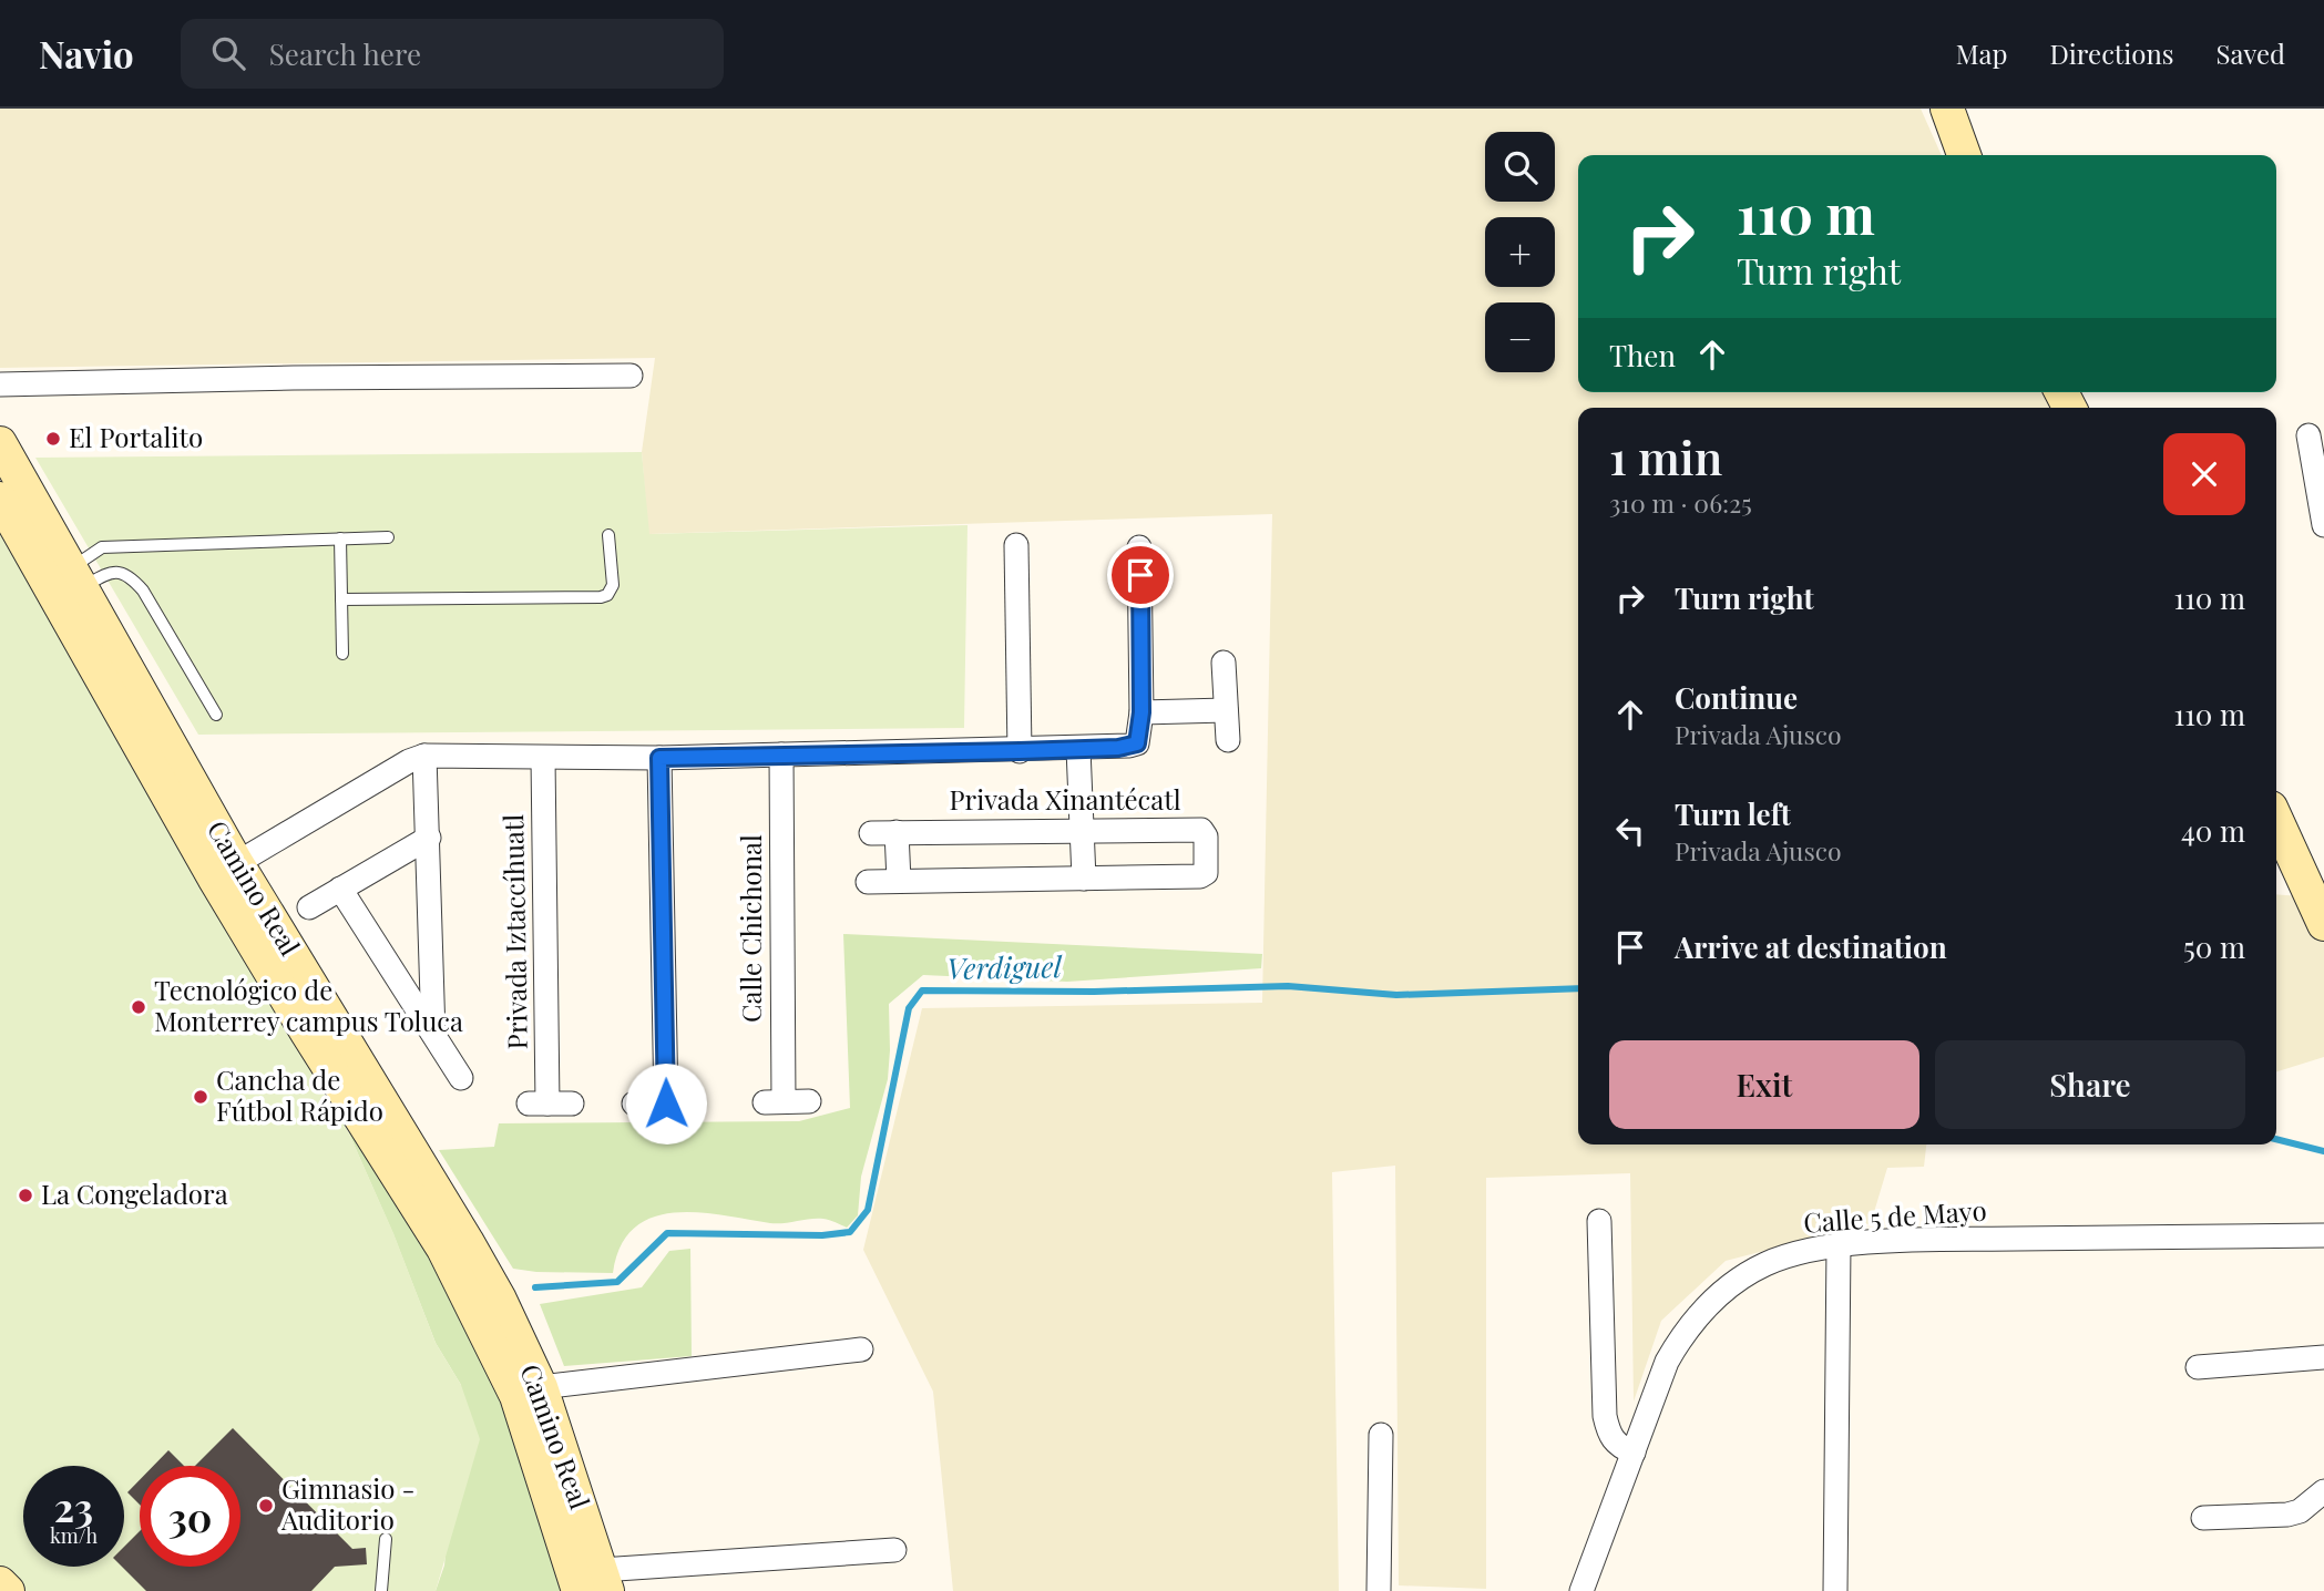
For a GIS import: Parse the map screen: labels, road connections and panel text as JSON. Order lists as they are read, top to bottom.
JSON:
{
  "streets": {
    "main road": ["Camino Real"],
    "street": [
      "Privada Xinantécatl",
      "Calle Chichonal",
      "Privada Iztaccíhuatl",
      "Calle 5 de Mayo"
    ]
  },
  "water": ["Verdiguel"],
  "places": [
    "El Portalito",
    "Tecnológico de Monterrey campus Toluca",
    "Cancha de Fútbol Rápido",
    "La Congeladora",
    "Gimnasio - Auditorio"
  ],
  "page": {
    "header": "Navio",
    "search": "Search here",
    "nav": ["Map", "Directions", "Saved"],
    "map_buttons": ["+", "−"],
    "turn": ["110 m", "Turn right"],
    "then": "Then",
    "heading": ["1 min", "310 m · 06:25"],
    "list": [
      {
        "name": "Turn right",
        "value": "110 m"
      },
      {
        "name": "Continue",
        "note": "Privada Ajusco",
        "value": "110 m"
      },
      {
        "name": "Turn left",
        "note": "Privada Ajusco",
        "value": "40 m"
      },
      {
        "name": "Arrive at destination",
        "value": "50 m"
      }
    ],
    "buttons": ["Exit", "Share"],
    "speed": "23 km/h",
    "limit": "30"
  }
}
